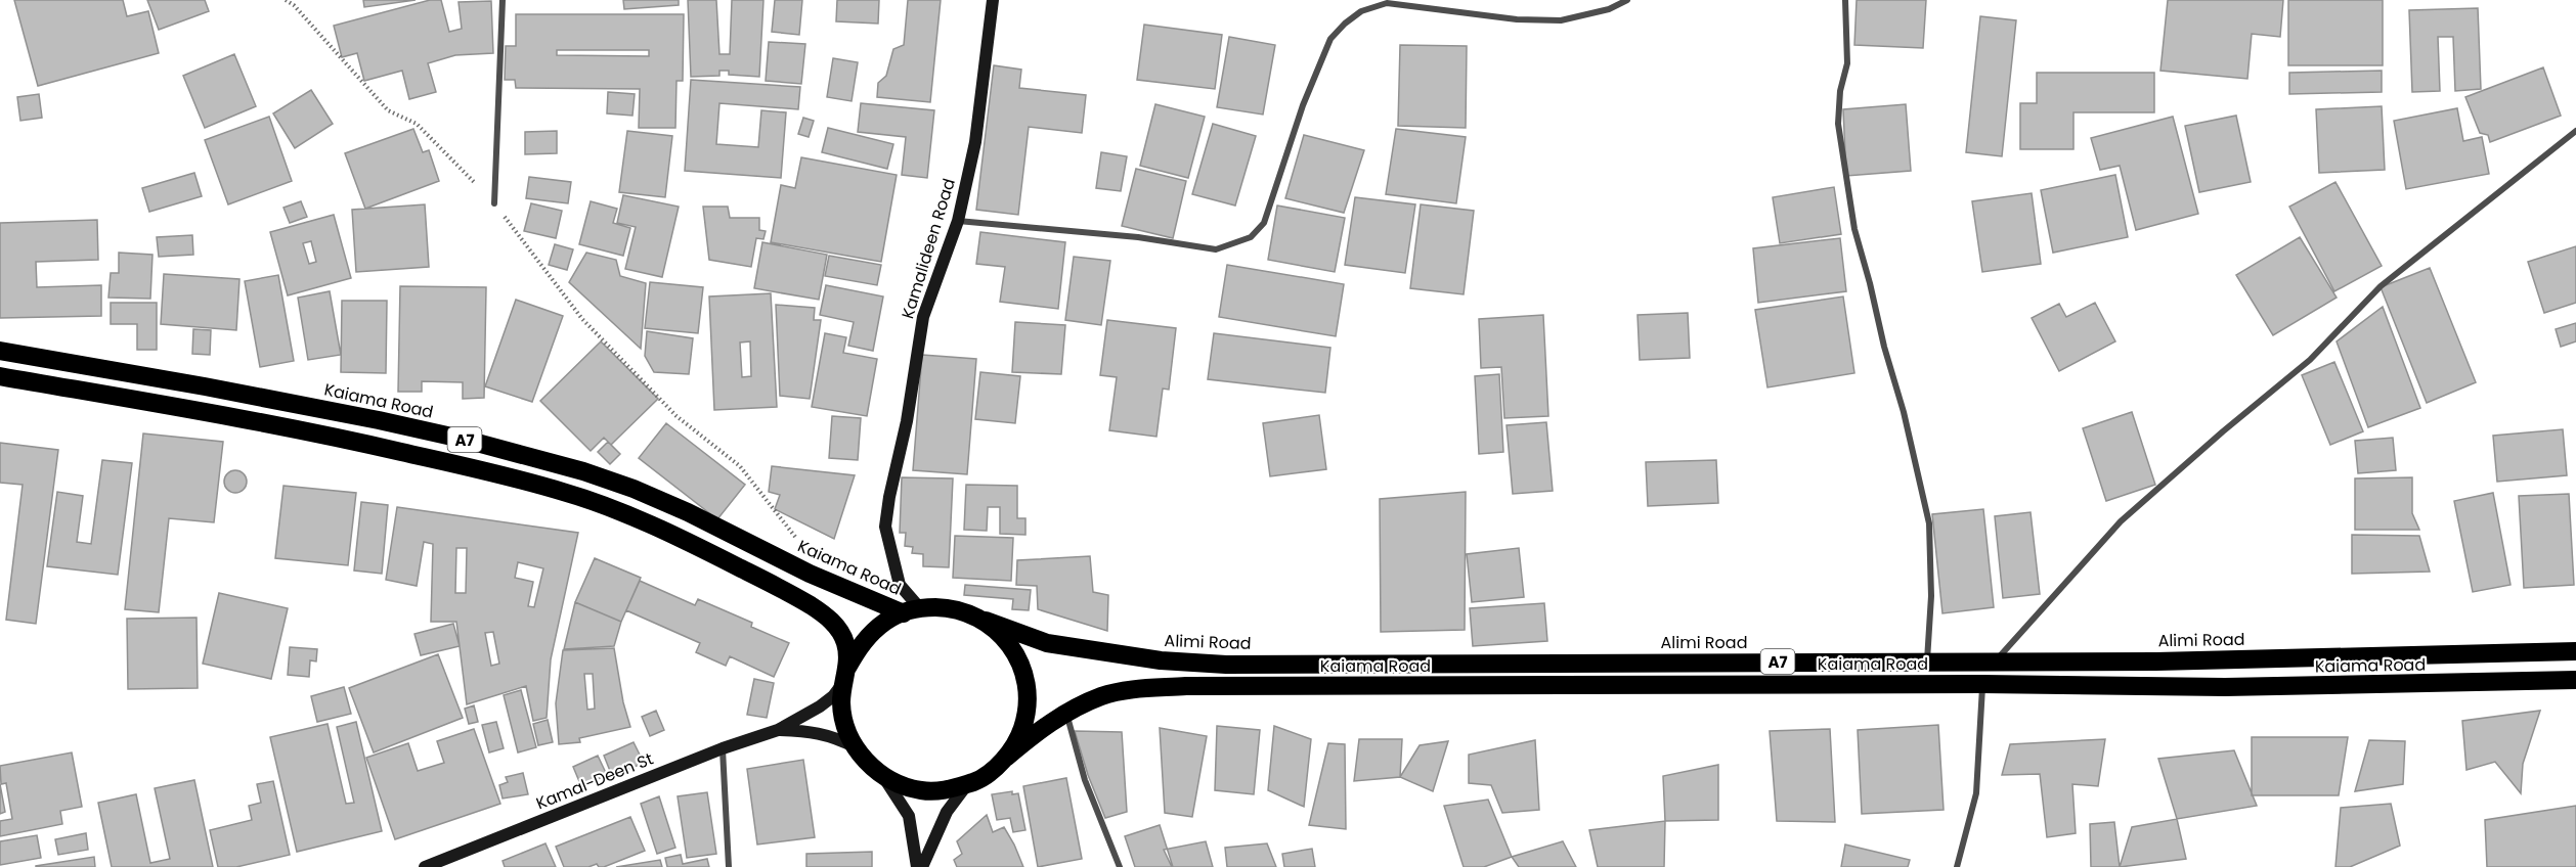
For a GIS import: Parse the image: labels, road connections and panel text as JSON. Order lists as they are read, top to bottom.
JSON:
{
  "streets": {
    "highway": ["Kaiama Road", "A7", "Alimi Road"],
    "street": ["Kamalideen Road", "Kamal-Deen St"]
  },
  "crossings": [
    ["Kamalideen Road", "Kaiama Road"],
    ["Kamalideen Road", "A7"],
    ["Kamalideen Road", "Alimi Road"],
    ["Kaiama Road", "A7"],
    ["Kaiama Road", "Alimi Road"],
    ["A7", "Alimi Road"]
  ]
}
